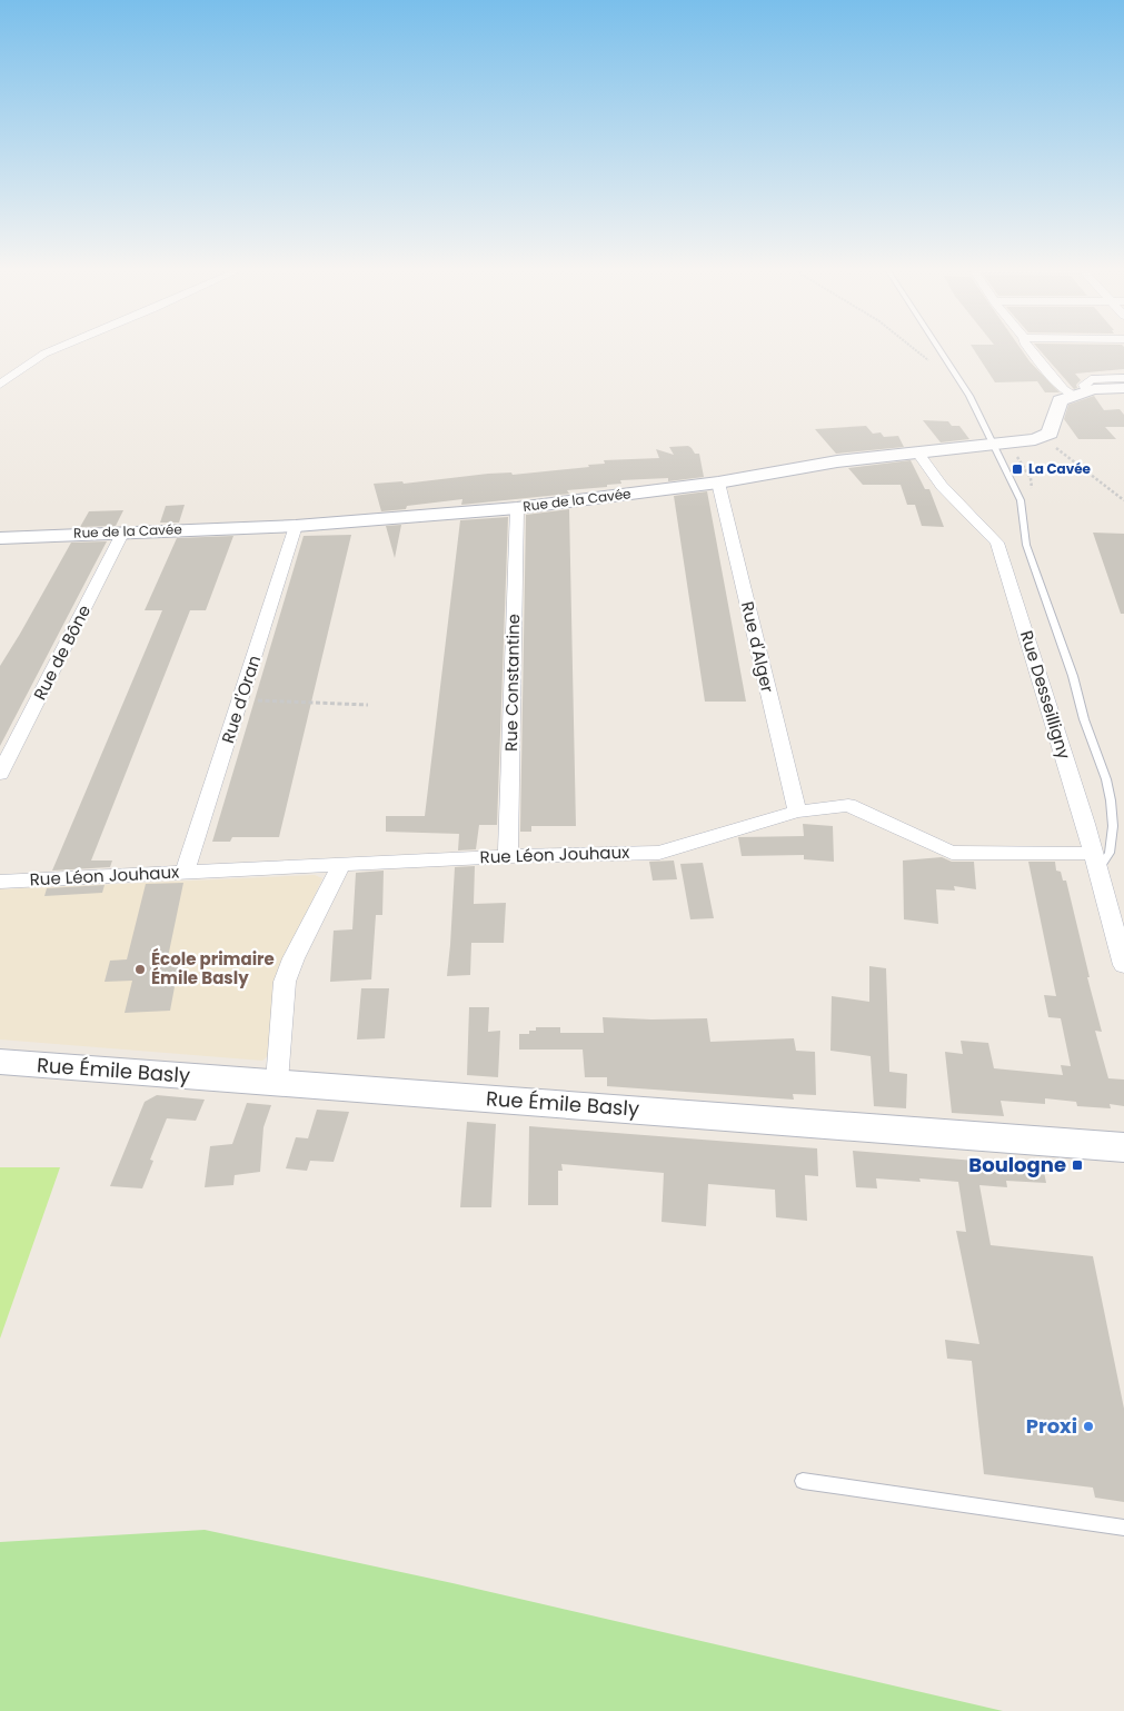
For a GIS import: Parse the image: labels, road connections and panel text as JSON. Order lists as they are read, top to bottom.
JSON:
{
  "streets": {
    "street": [
      "Rue de la Cavée",
      "Rue d'Alger",
      "Rue de Bône",
      "Rue Constantine",
      "Rue Desseilligny",
      "Rue d'Oran",
      "Rue Léon Jouhaux",
      "Rue Émile Basly"
    ]
  },
  "crossings": [
    ["Rue de la Cavée", "Rue d'Alger"],
    ["Rue de la Cavée", "Rue de Bône"],
    ["Rue de la Cavée", "Rue Constantine"],
    ["Rue de la Cavée", "Rue Desseilligny"],
    ["Rue de la Cavée", "Rue d'Oran"],
    ["Rue d'Alger", "Rue Léon Jouhaux"],
    ["Rue Constantine", "Rue Léon Jouhaux"],
    ["Rue Desseilligny", "Rue Léon Jouhaux"],
    ["Rue d'Oran", "Rue Léon Jouhaux"]
  ],
  "places": {
    "transit": ["La Cavée", "Boulogne"],
    "other": ["École primaire Émile Basly", "Proxi"]
  }
}
